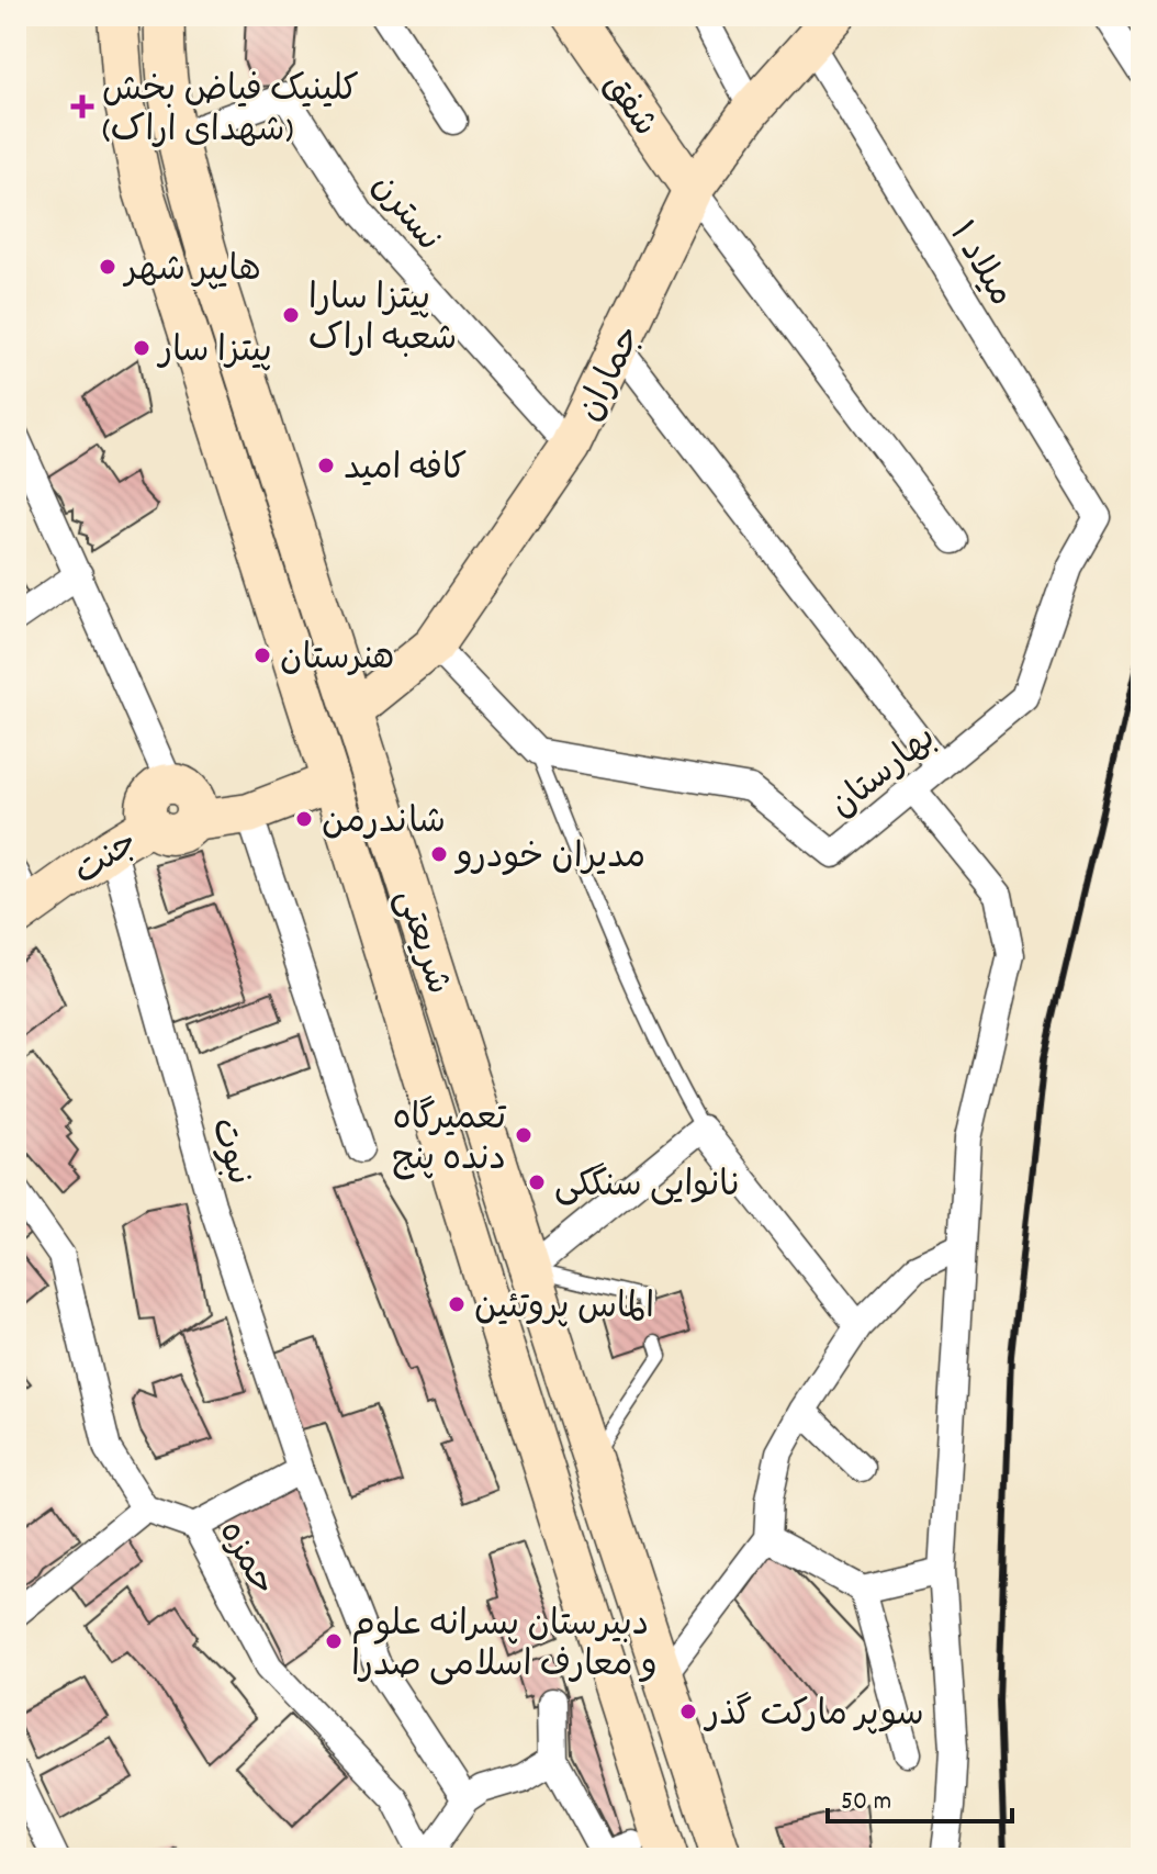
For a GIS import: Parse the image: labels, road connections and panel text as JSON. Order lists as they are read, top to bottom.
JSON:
{
  "streets": {
    "main road": [
      "شفق",
      "جماران",
      "جنت",
      "شریعتی"
    ],
    "street": [
      "نسترن",
      "میلاد ۱",
      "بهارستان",
      "نبوت",
      "حمزه"
    ]
  },
  "crossings": [
    ["شفق", "جماران"],
    ["نسترن", "جماران"],
    ["نسترن", "شریعتی"],
    ["میلاد ۱", "جماران"],
    ["میلاد ۱", "بهارستان"],
    ["جماران", "شریعتی"],
    ["جنت", "نبوت"]
  ],
  "places": {
    "health": ["کلینیک فیاض بخش (شهدای اراک)"],
    "other": [
      "هایپر شهر",
      "پیتزا سارا شعبه اراک",
      "پیتزا سار",
      "کافه امید",
      "هنرستان",
      "شاندرمن",
      "مدیران خودرو",
      "تعمیرگاه دنده پنج",
      "نانوایی سنگکی",
      "الماس پروتئین",
      "دبیرستان پسرانه علوم و معارف اسلامی صدرا",
      "سوپر مارکت گذر"
    ]
  },
  "scale_bar": "50 m"
}
